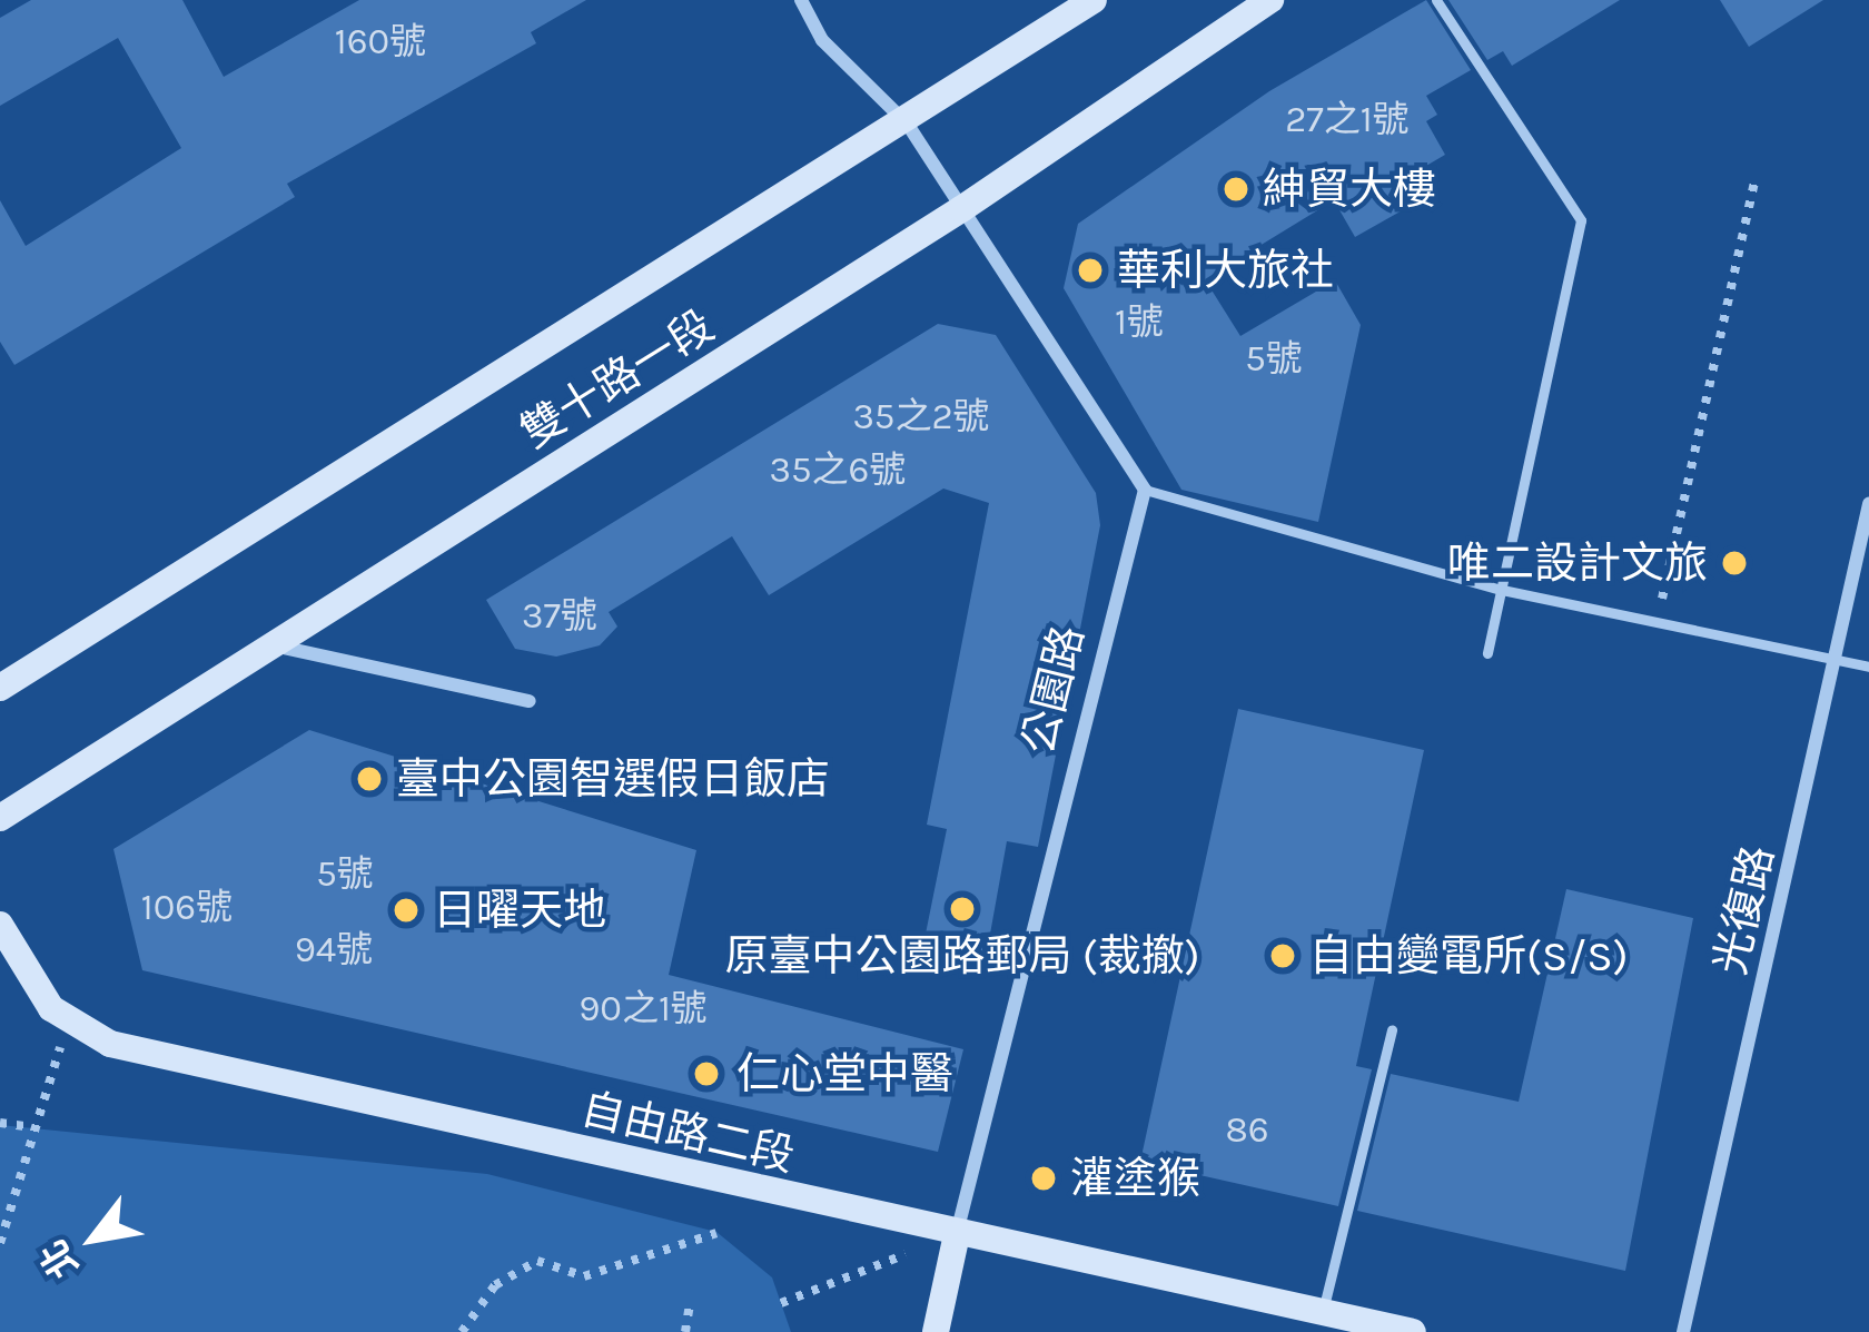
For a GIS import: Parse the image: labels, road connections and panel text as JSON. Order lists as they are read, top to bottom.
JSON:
{
  "streets": {
    "main road": ["雙十路一段", "公園路", "自由路二段"],
    "street": ["光復路"]
  },
  "crossings": [
    ["公園路", "自由路二段"]
  ],
  "places": [
    "紳貿大樓",
    "華利大旅社",
    "唯二設計文旅",
    "臺中公園智選假日飯店",
    "原臺中公園路郵局 (裁撤)",
    "日曜天地",
    "自由變電所(S/S)",
    "仁心堂中醫",
    "灌塗猴"
  ],
  "house_numbers": [
    "160號",
    "27之1號",
    "1號",
    "5號",
    "35之2號",
    "35之6號",
    "37號",
    "5號",
    "106號",
    "94號",
    "90之1號",
    "86"
  ],
  "north": "bottom left"
}
